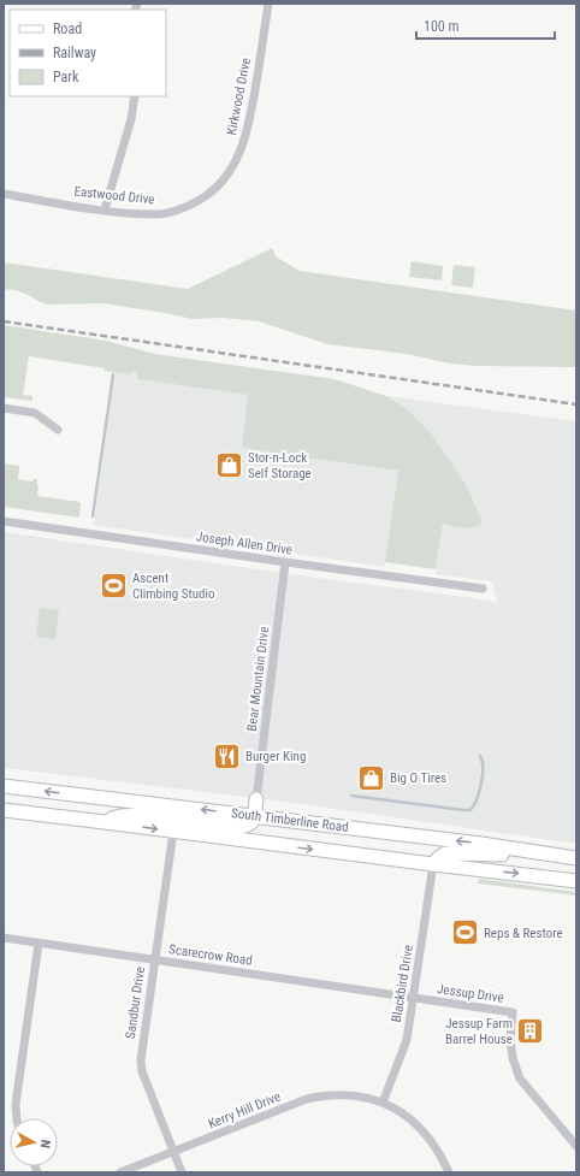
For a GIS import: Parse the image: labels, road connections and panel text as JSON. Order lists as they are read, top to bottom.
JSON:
{
  "streets": {
    "main road": ["South Timberline Road"],
    "street": [
      "Kirkwood Drive",
      "Eastwood Drive",
      "Joseph Allen Drive",
      "Bear Mountain Drive",
      "Scarecrow Road",
      "Blackbird Drive",
      "Jessup Drive",
      "Sandbur Drive",
      "Kerry Hill Drive"
    ]
  },
  "crossings": [
    ["Kirkwood Drive", "Eastwood Drive"],
    ["Joseph Allen Drive", "Bear Mountain Drive"],
    ["South Timberline Road", "Blackbird Drive"],
    ["South Timberline Road", "Sandbur Drive"],
    ["Scarecrow Road", "Blackbird Drive"],
    ["Scarecrow Road", "Jessup Drive"],
    ["Scarecrow Road", "Sandbur Drive"],
    ["Blackbird Drive", "Jessup Drive"],
    ["Blackbird Drive", "Kerry Hill Drive"],
    ["Sandbur Drive", "Kerry Hill Drive"]
  ],
  "places": {
    "shop": ["Stor-n-Lock Self Storage", "Big O Tires"],
    "sports": ["Ascent Climbing Studio", "Reps & Restore"],
    "restaurant": ["Burger King"],
    "building": ["Jessup Farm Barrel House"]
  },
  "legend": ["Road", "Railway", "Park"],
  "scale_bar": "100 m",
  "north": "right"
}
